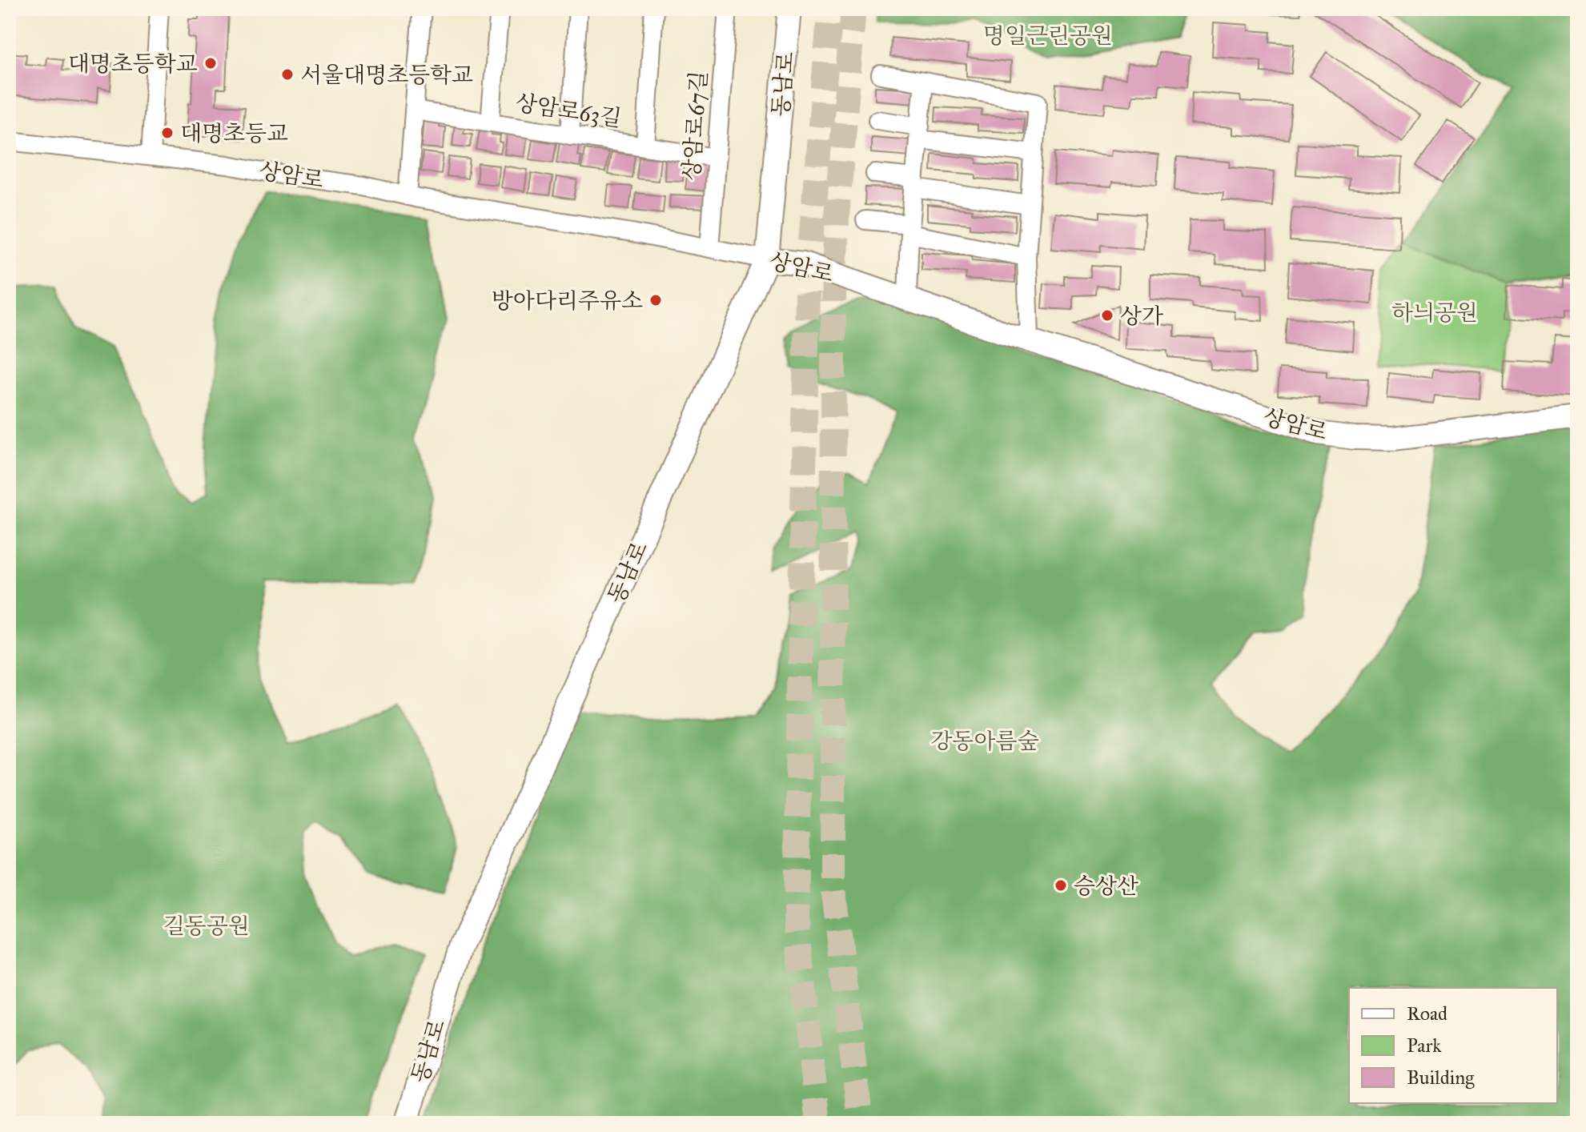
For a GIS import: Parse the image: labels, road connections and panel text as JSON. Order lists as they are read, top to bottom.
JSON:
{
  "streets": {
    "main road": ["동남로", "상암로"],
    "street": ["상암로63길", "상암로67길"]
  },
  "crossings": [
    ["동남로", "상암로"],
    ["상암로63길", "상암로67길"],
    ["상암로67길", "상암로"]
  ],
  "parks": [
    "명일근린공원",
    "하늬공원",
    "강동아름숲",
    "길동공원"
  ],
  "places": [
    "대명초등학교",
    "서울대명초등학교",
    "대명초등교",
    "방아다리주유소",
    "상가",
    "승상산"
  ],
  "legend": ["Road", "Park", "Building"]
}
